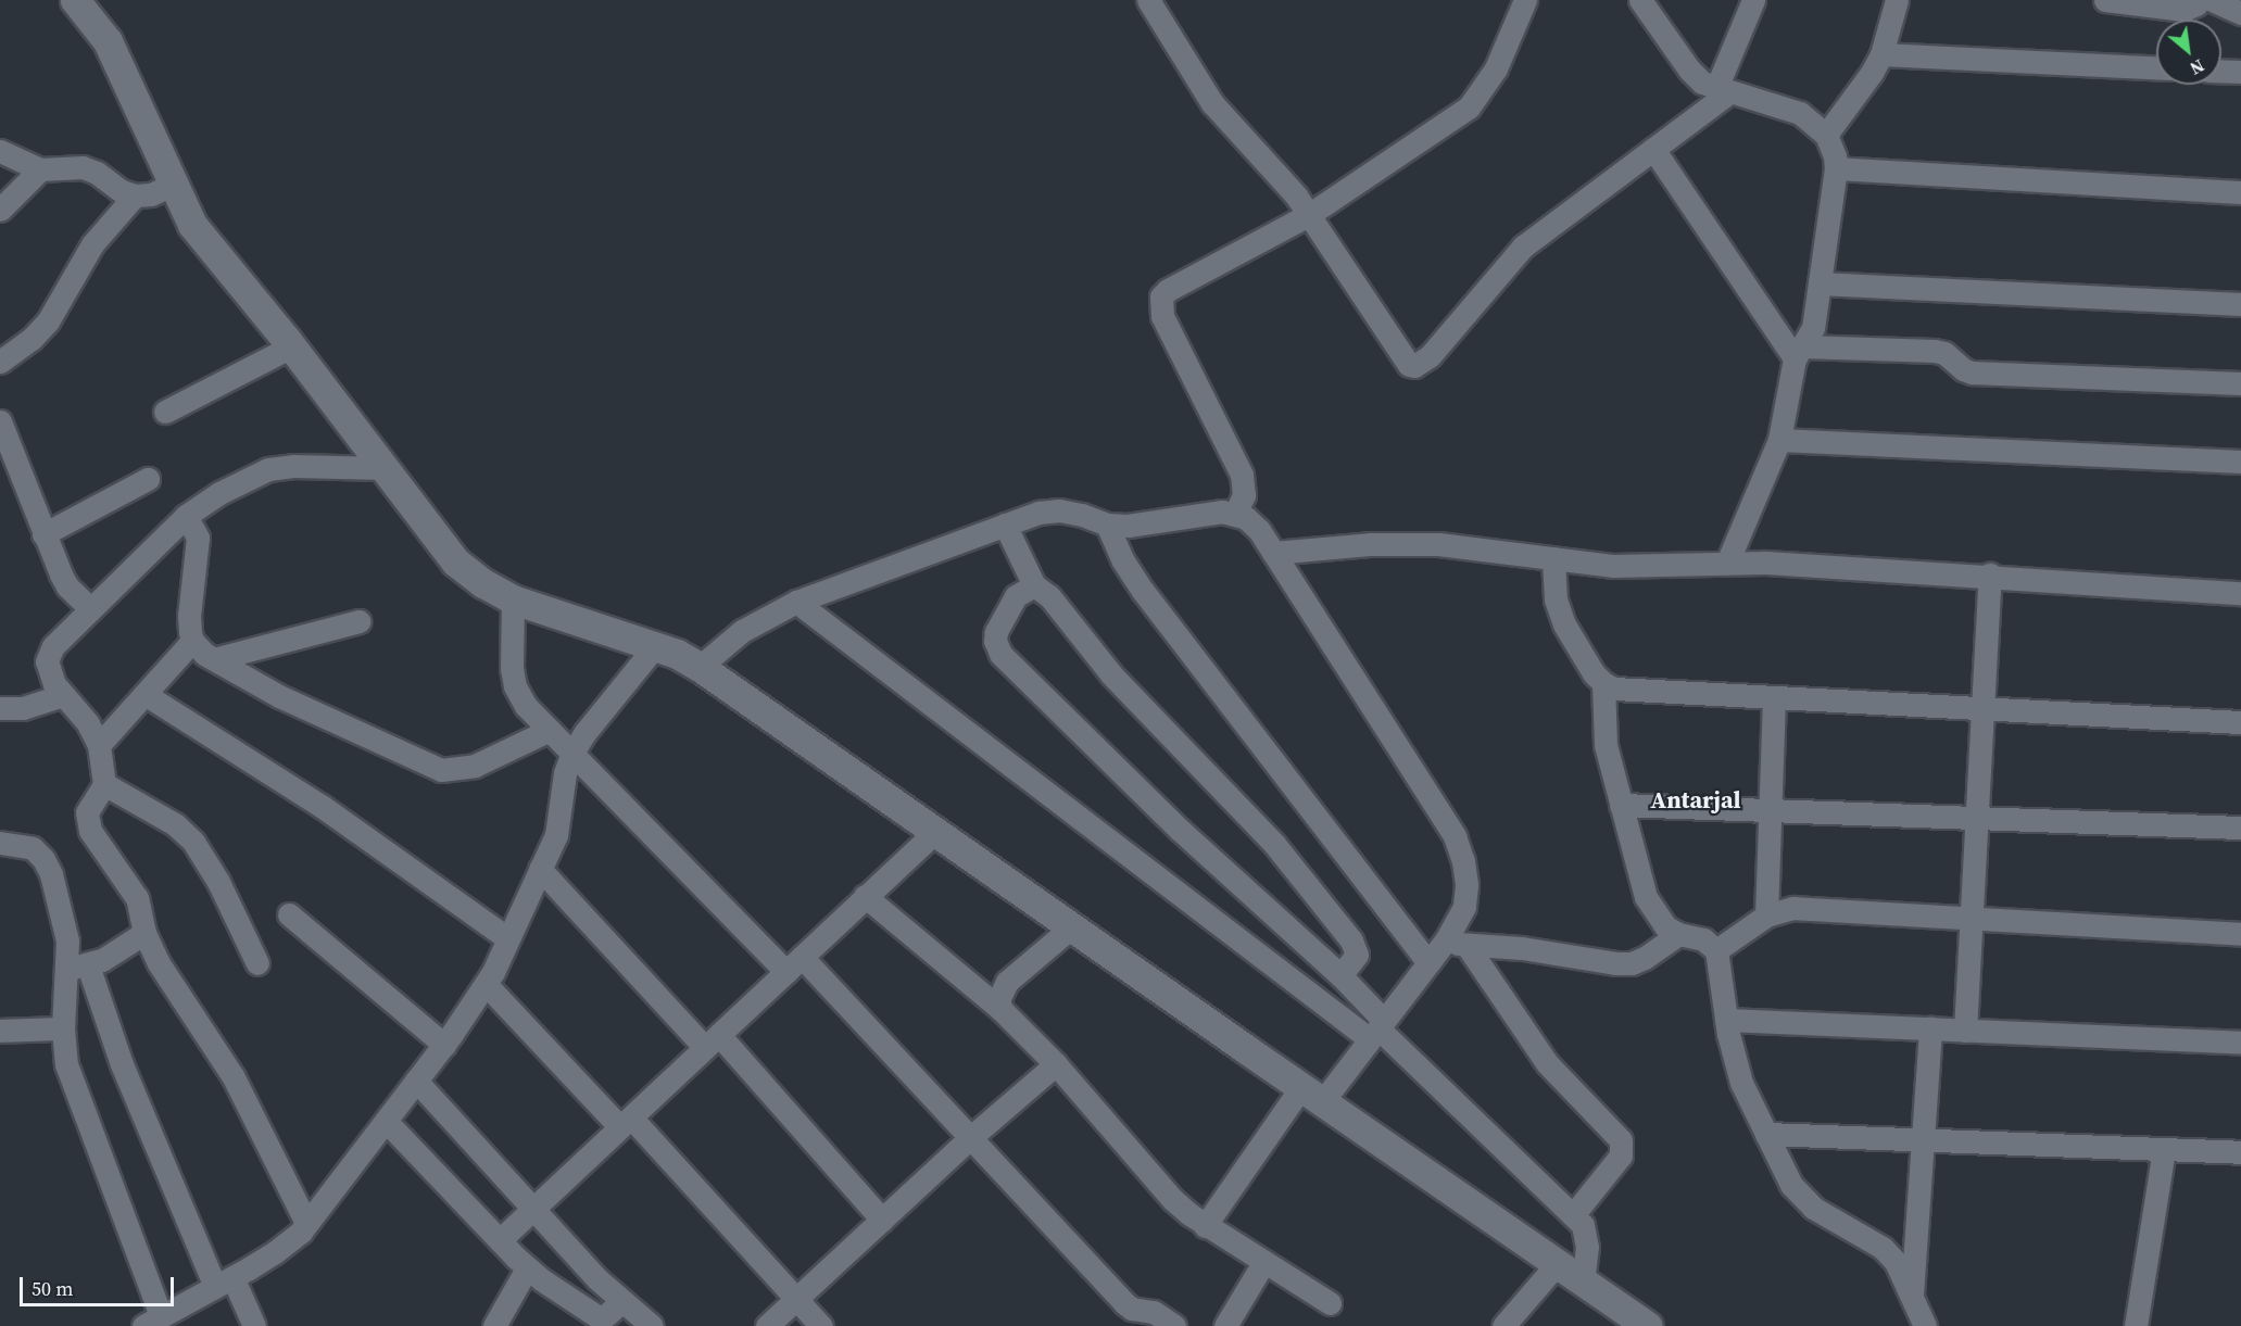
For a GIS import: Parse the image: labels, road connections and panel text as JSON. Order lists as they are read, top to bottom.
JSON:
{
  "districts": ["Antarjal"],
  "scale_bar": "50 m",
  "north": "bottom right"
}
